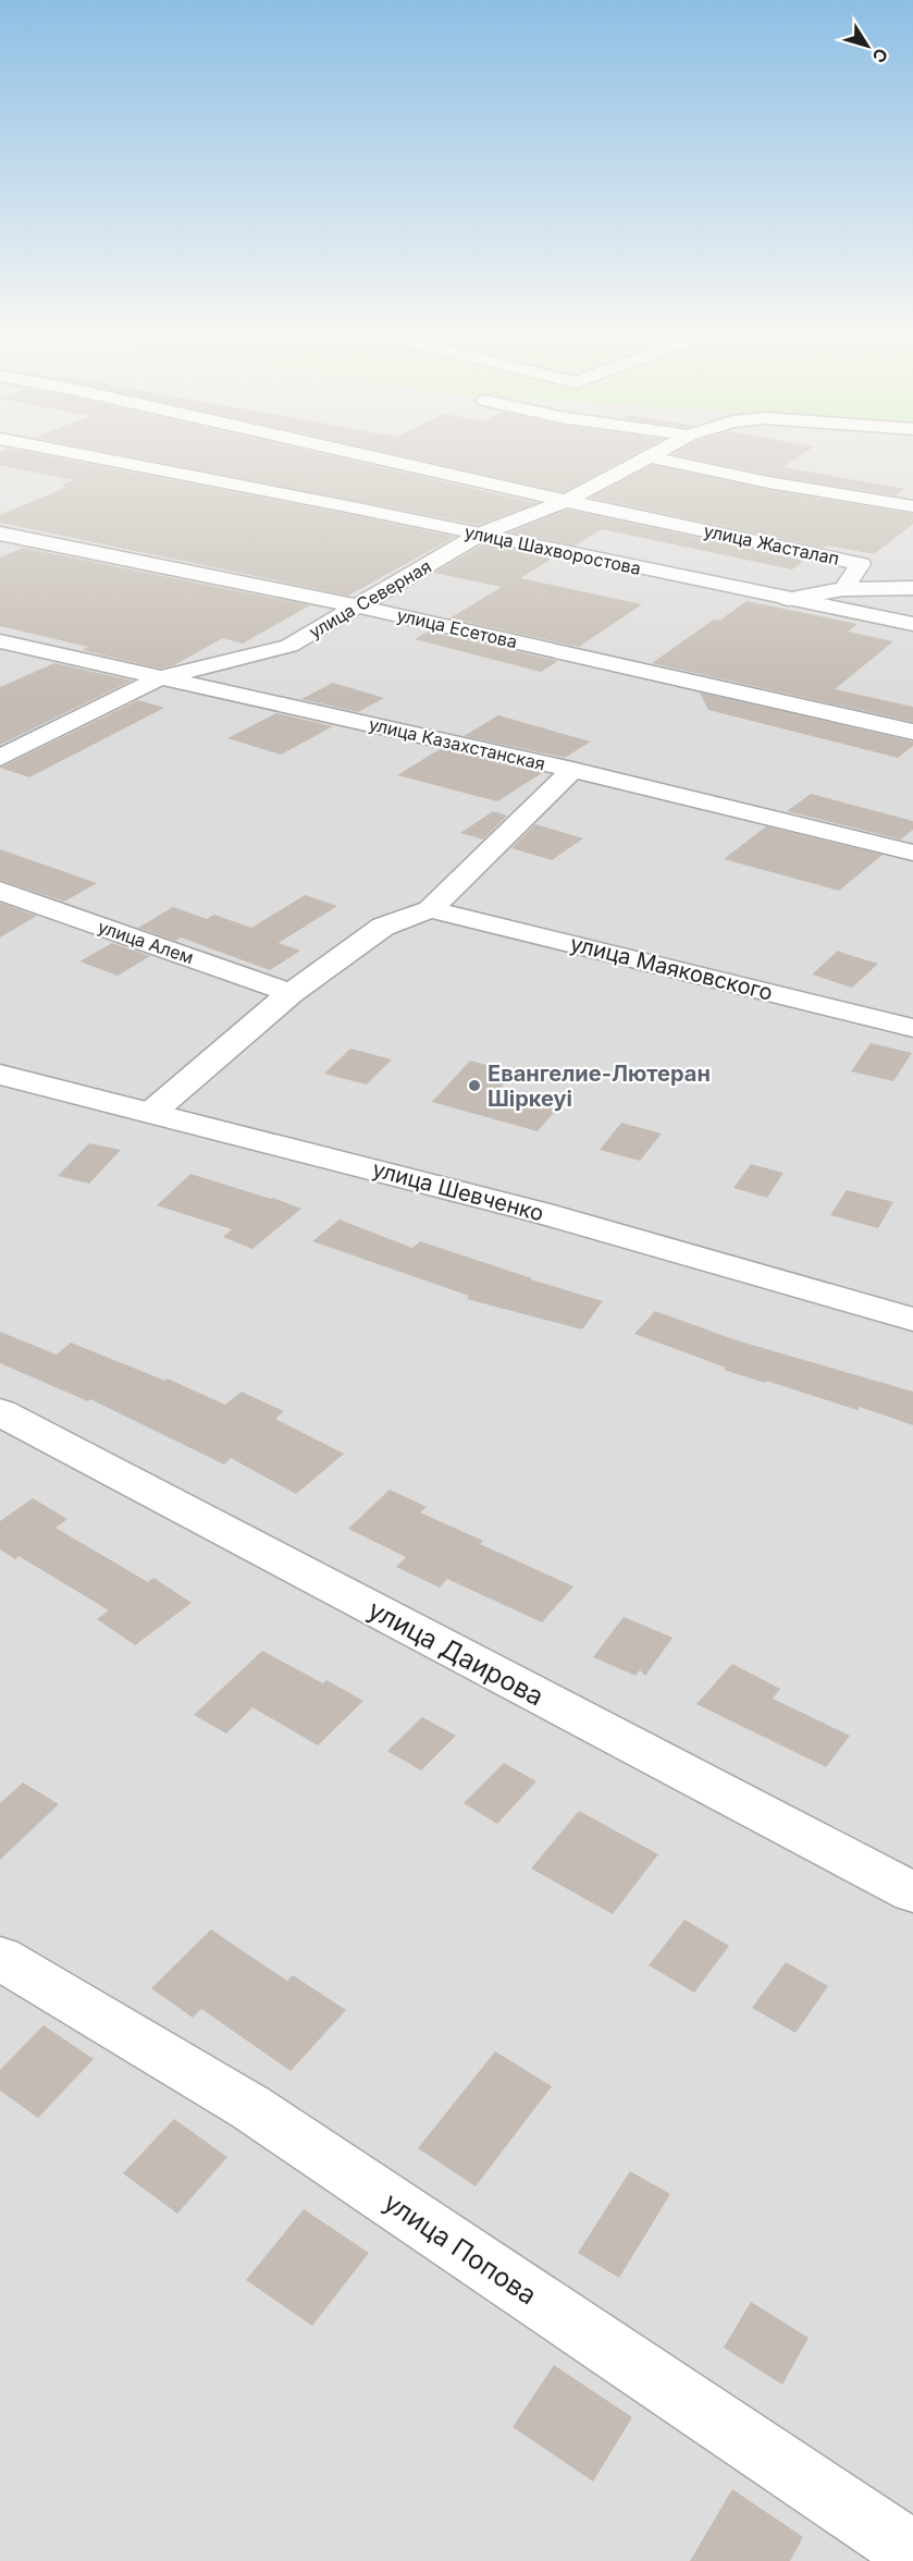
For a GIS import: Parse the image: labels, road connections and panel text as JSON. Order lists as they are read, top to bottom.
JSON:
{
  "streets": {
    "street": [
      "улица Жасталап",
      "улица Шахворостова",
      "улица Северная",
      "улица Есетова",
      "улица Казахстанская",
      "улица Алем",
      "улица Маяковского",
      "улица Шевченко",
      "улица Даирова",
      "улица Попова"
    ]
  },
  "crossings": [
    ["улица Жасталап", "улица Северная"],
    ["улица Шахворостова", "улица Северная"],
    ["улица Северная", "улица Есетова"],
    ["улица Северная", "улица Казахстанская"]
  ],
  "places": ["Евангелие-Лютеран Шіркеуі"],
  "north": "bottom right"
}
